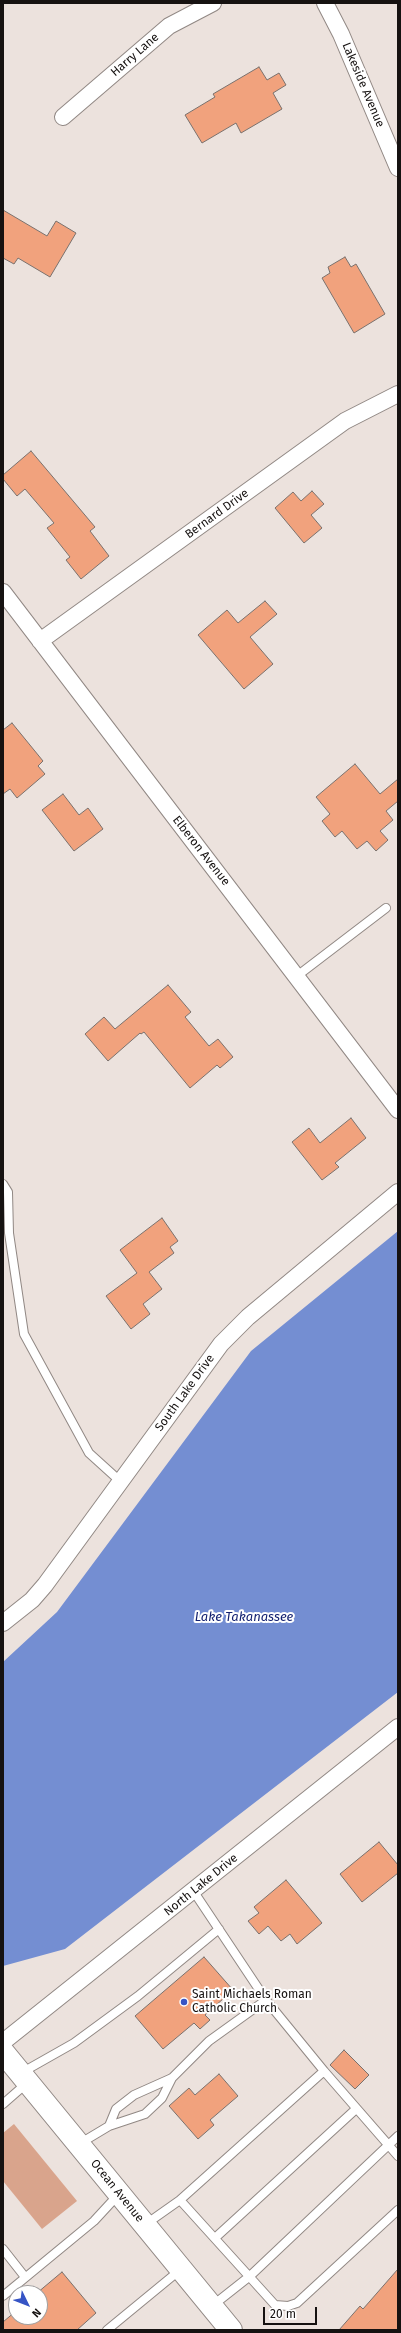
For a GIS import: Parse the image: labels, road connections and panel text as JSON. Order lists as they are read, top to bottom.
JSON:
{
  "streets": {
    "street": [
      "Harry Lane",
      "Lakeside Avenue",
      "Bernard Drive",
      "Elberon Avenue",
      "South Lake Drive",
      "North Lake Drive",
      "Ocean Avenue"
    ]
  },
  "crossings": [
    ["Bernard Drive", "Elberon Avenue"]
  ],
  "water": ["Lake Takanassee"],
  "places": ["Saint Michaels Roman Catholic Church"],
  "scale_bar": "20 m",
  "north": "bottom right"
}
